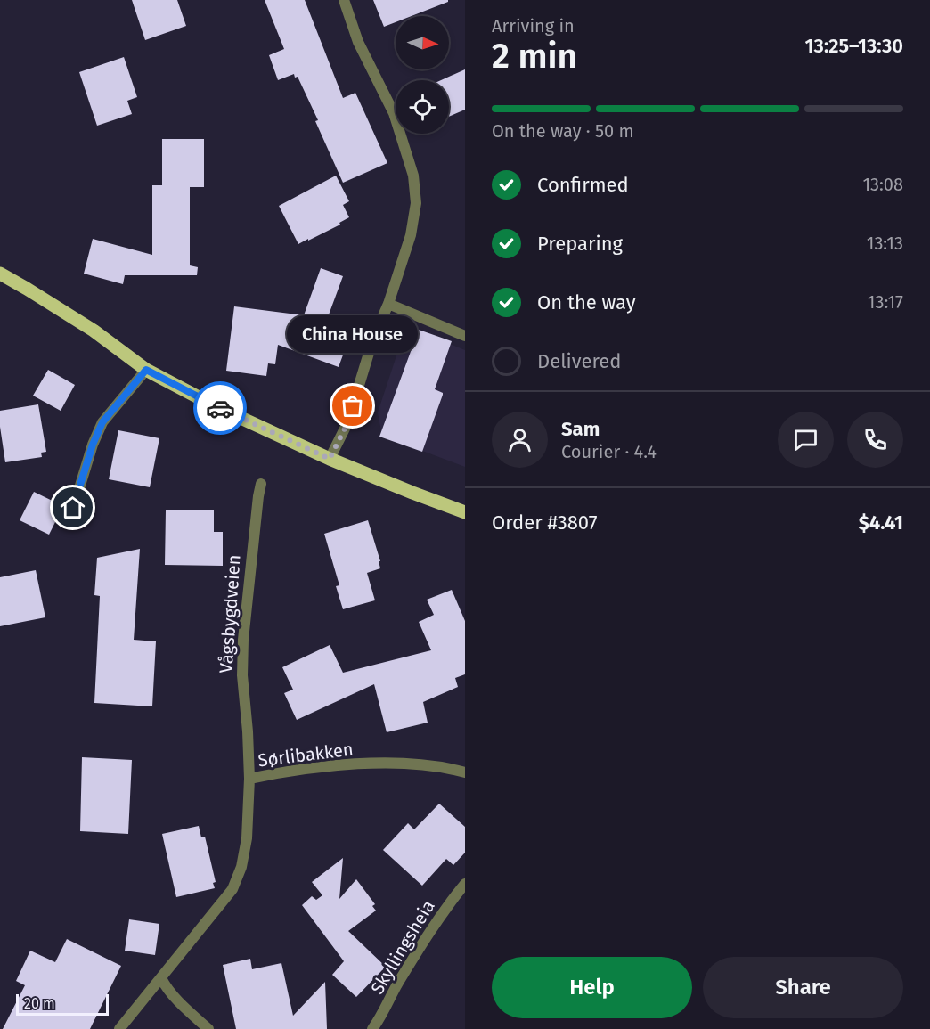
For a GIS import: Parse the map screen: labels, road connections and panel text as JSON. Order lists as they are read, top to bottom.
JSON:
{
  "streets": {
    "street": ["Vågsbygdveien", "Sørlibakken", "Skyllingsheia"]
  },
  "crossings": [
    ["Vågsbygdveien", "Sørlibakken"]
  ],
  "places": ["China House"],
  "scale_bar": "20 m",
  "north": "right",
  "page": {
    "heading": ["2 min", "Arriving in", "13:25–13:30"],
    "panel": [
      "Sam",
      "Courier · 4.4",
      "Order #3807",
      "$4.41"
    ],
    "bar": "On the way · 50 m",
    "list": [
      ["Confirmed", "13:08"],
      ["Preparing", "13:13"],
      ["On the way", "13:17"],
      "Delivered"
    ],
    "bubble": "China House",
    "buttons": ["Help", "Share"],
    "scale": "20 m"
  }
}
